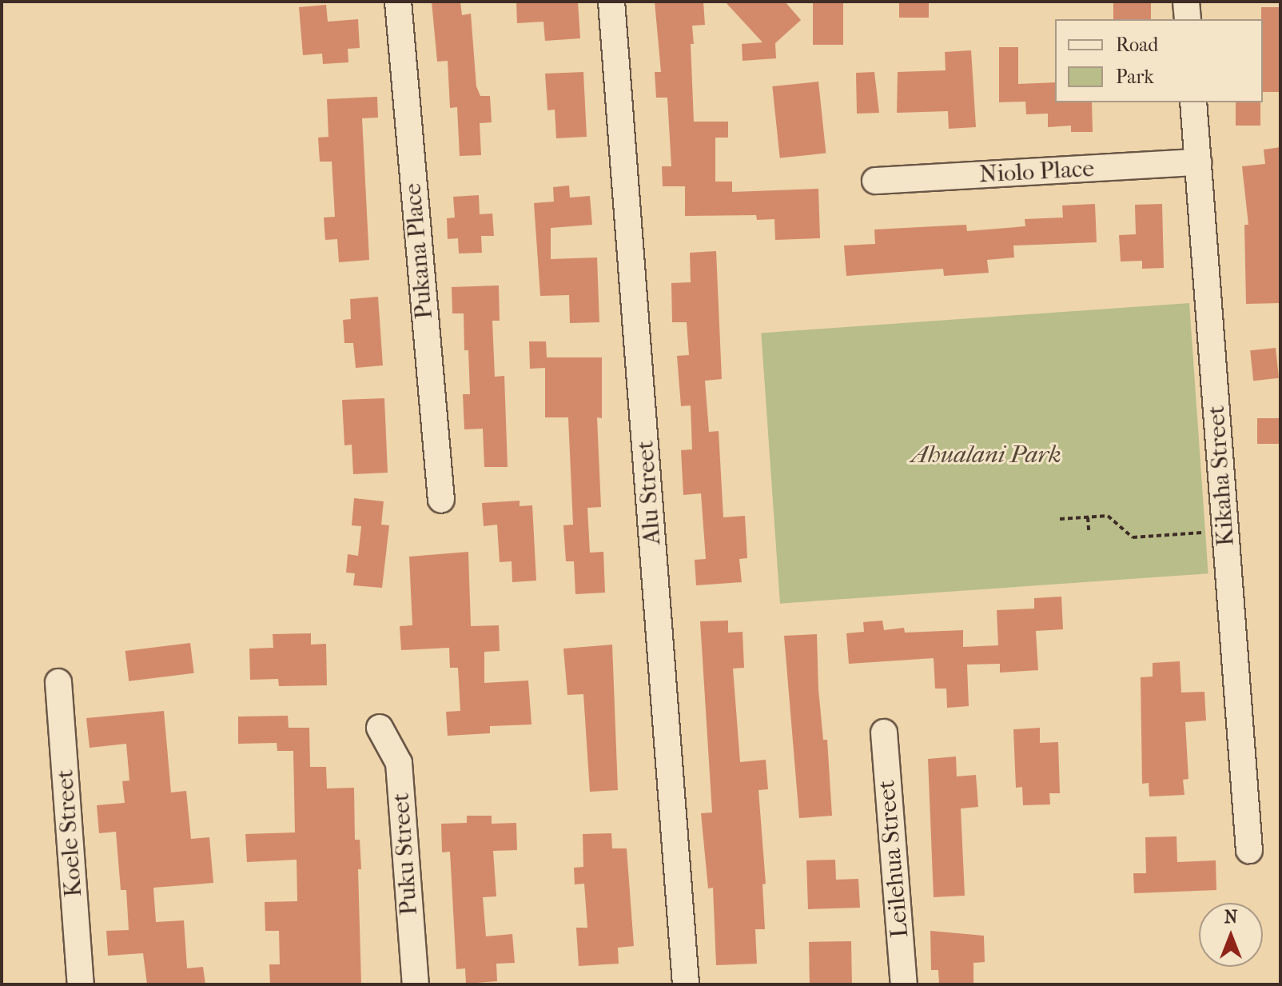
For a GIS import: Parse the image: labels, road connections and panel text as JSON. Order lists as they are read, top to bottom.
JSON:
{
  "streets": {
    "street": [
      "Niolo Place",
      "Pukana Place",
      "Kikaha Street",
      "Alu Street",
      "Koele Street",
      "Puku Street",
      "Leilehua Street"
    ]
  },
  "crossings": [
    ["Niolo Place", "Kikaha Street"]
  ],
  "parks": ["Ahualani Park"],
  "legend": ["Road", "Park"],
  "north": "top"
}
